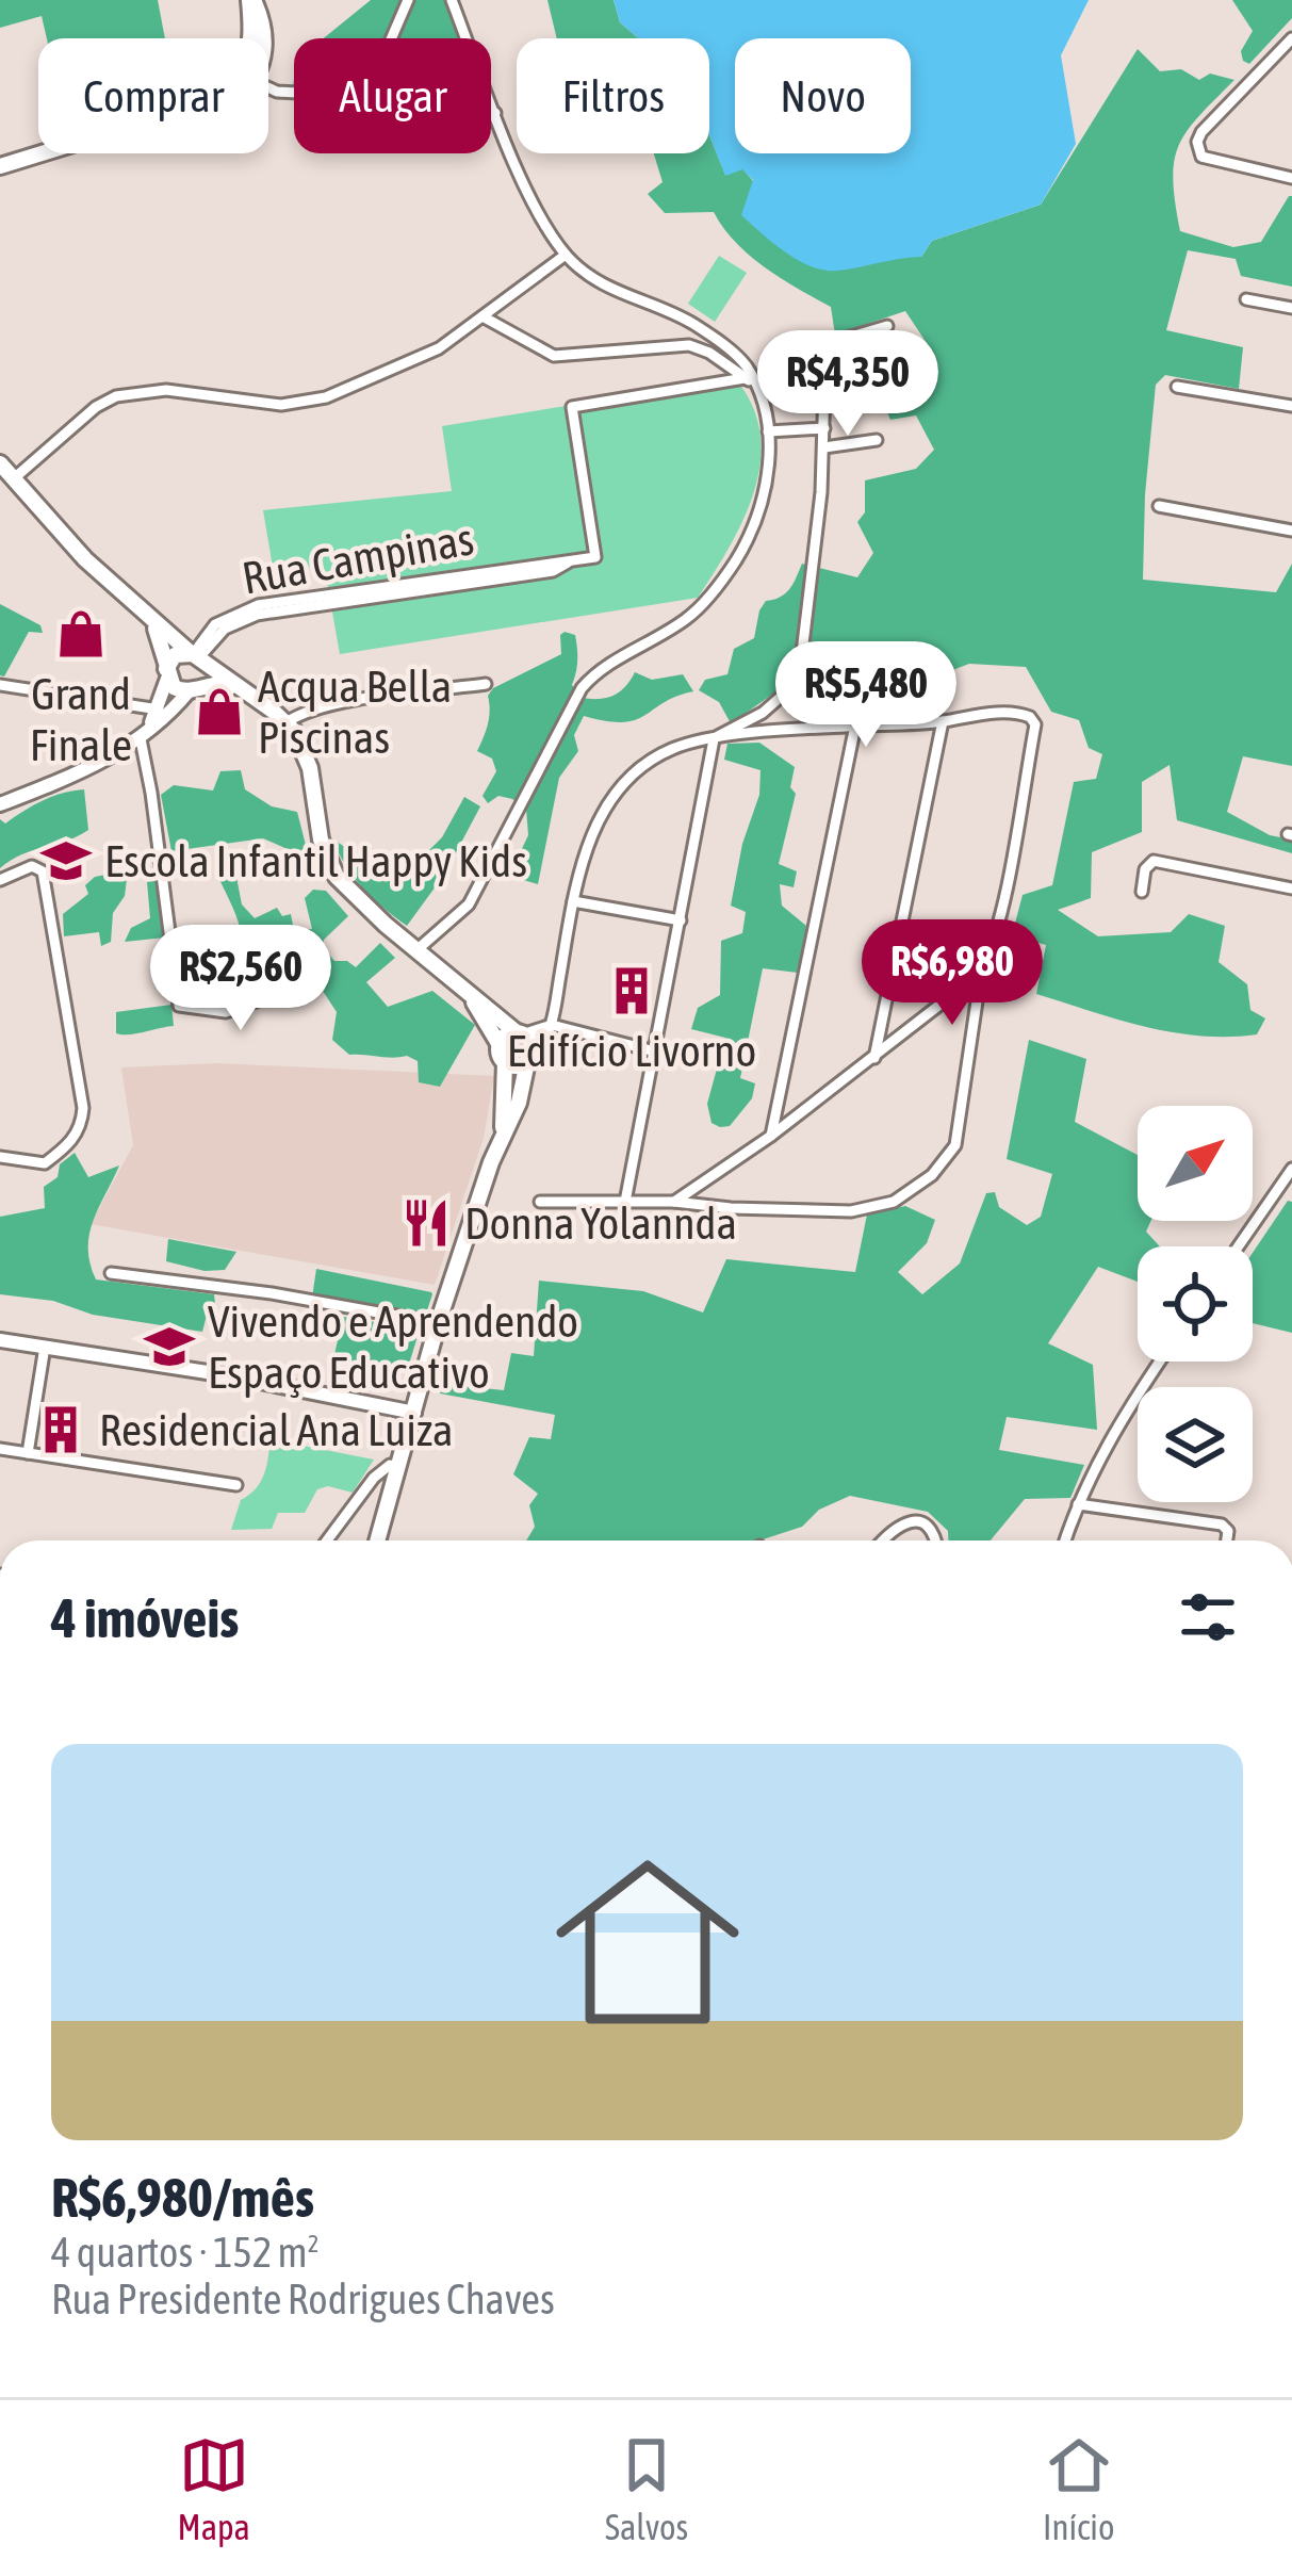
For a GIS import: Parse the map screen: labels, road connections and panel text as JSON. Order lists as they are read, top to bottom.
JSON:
{
  "streets": {
    "street": ["Rua Campinas"]
  },
  "places": {
    "shop": ["Grand Finale", "Acqua Bella Piscinas"],
    "school or university": ["Escola Infantil Happy Kids", "Vivendo e Aprendendo Espaço Educativo"],
    "building": ["Edifício Livorno", "Residencial Ana Luiza"],
    "restaurant": ["Donna Yolannda"]
  },
  "north": "top right",
  "page": {
    "chip": [
      "Comprar",
      "Alugar",
      "Filtros",
      "Novo"
    ],
    "price": [
      "R$4,350",
      "R$5,480",
      "R$6,980",
      "R$2,560"
    ],
    "heading": "4 imóveis",
    "list": [
      {
        "name": "R$6,980/mês",
        "note": "4 quartos · 152 m² · Rua Presidente Rodrigues Chaves"
      }
    ],
    "tabs": ["Mapa", "Salvos", "Início"]
  }
}
